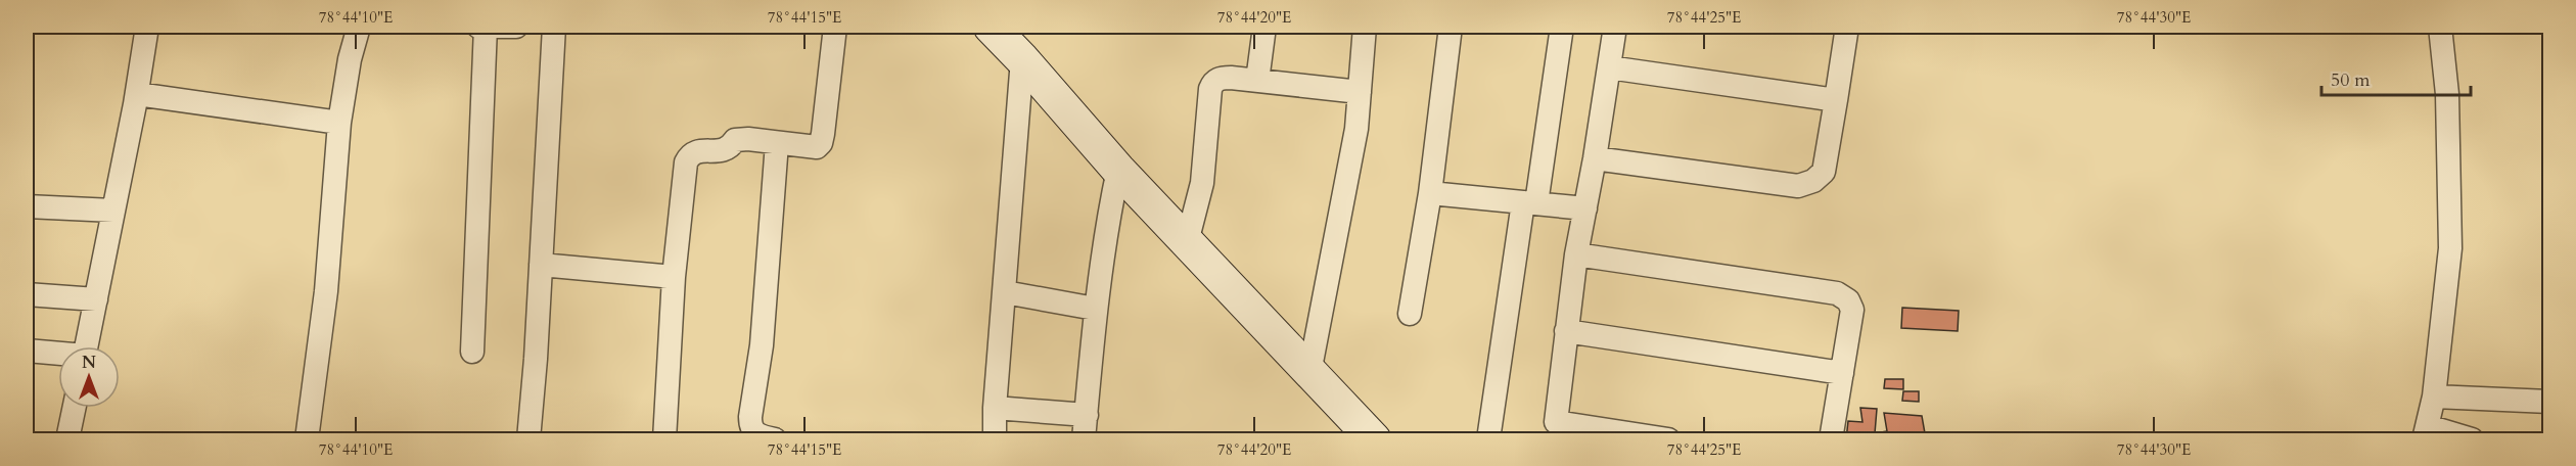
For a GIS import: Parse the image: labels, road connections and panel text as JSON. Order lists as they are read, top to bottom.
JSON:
{
  "scale_bar": "50 m",
  "north": "top",
  "coordinates": [
    "78°44'10\"E",
    "78°44'15\"E",
    "78°44'20\"E",
    "78°44'25\"E",
    "78°44'30\"E"
  ]
}
